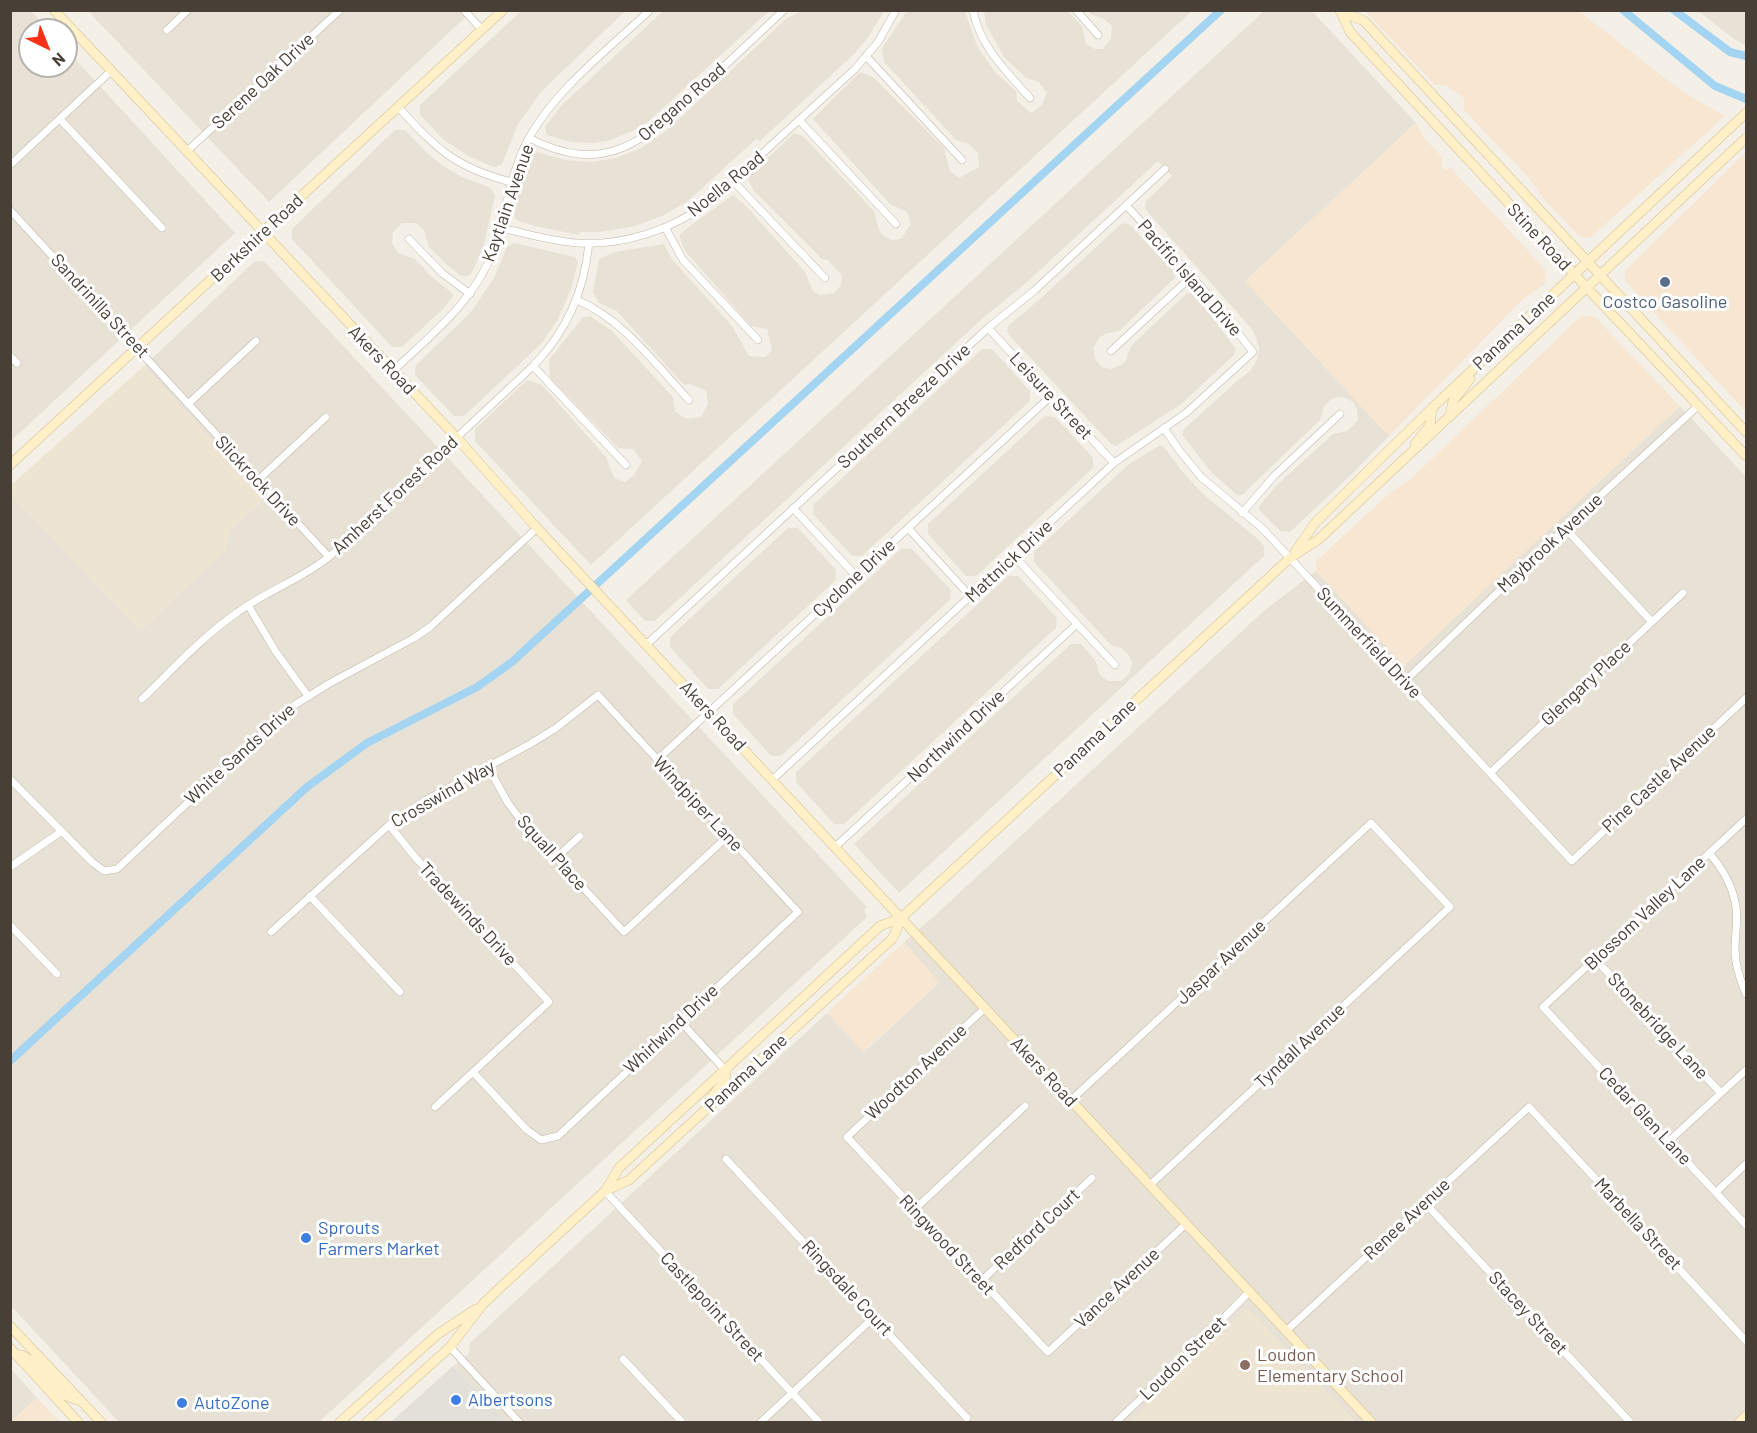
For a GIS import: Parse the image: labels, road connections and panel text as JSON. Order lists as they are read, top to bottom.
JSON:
{
  "streets": {
    "main road": [
      "Stine Road",
      "Berkshire Road",
      "Panama Lane",
      "Akers Road"
    ],
    "street": [
      "Serene Oak Drive",
      "Oregano Road",
      "Noella Road",
      "Kaytlain Avenue",
      "Pacific Island Drive",
      "Sandrinilla Street",
      "Leisure Street",
      "Southern Breeze Drive",
      "Slickrock Drive",
      "Amherst Forest Road",
      "Maybrook Avenue",
      "Mattnick Drive",
      "Cyclone Drive",
      "Summerfield Drive",
      "Glengary Place",
      "Northwind Drive",
      "White Sands Drive",
      "Pine Castle Avenue",
      "Crosswind Way",
      "Windpiper Lane",
      "Squall Place",
      "Blossom Valley Lane",
      "Tradewinds Drive",
      "Jaspar Avenue",
      "Stonebridge Lane",
      "Whirlwind Drive",
      "Tyndall Avenue",
      "Woodton Avenue",
      "Cedar Glen Lane",
      "Renee Avenue",
      "Marbella Street",
      "Redford Court",
      "Ringwood Street",
      "Ringsdale Court",
      "Vance Avenue",
      "Castlepoint Street",
      "Stacey Street",
      "Loudon Street"
    ]
  },
  "crossings": [
    ["Serene Oak Drive", "Akers Road"],
    ["Oregano Road", "Kaytlain Avenue"],
    ["Noella Road", "Kaytlain Avenue"],
    ["Noella Road", "Amherst Forest Road"],
    ["Kaytlain Avenue", "Akers Road"],
    ["Stine Road", "Panama Lane"],
    ["Stine Road", "Maybrook Avenue"],
    ["Berkshire Road", "Sandrinilla Street"],
    ["Berkshire Road", "Akers Road"],
    ["Pacific Island Drive", "Southern Breeze Drive"],
    ["Pacific Island Drive", "Mattnick Drive"],
    ["Sandrinilla Street", "Slickrock Drive"],
    ["Panama Lane", "Akers Road"],
    ["Panama Lane", "Summerfield Drive"],
    ["Panama Lane", "Castlepoint Street"],
    ["Akers Road", "Southern Breeze Drive"],
    ["Akers Road", "Amherst Forest Road"],
    ["Akers Road", "Mattnick Drive"],
    ["Akers Road", "Cyclone Drive"],
    ["Akers Road", "Northwind Drive"],
    ["Akers Road", "White Sands Drive"],
    ["Akers Road", "Jaspar Avenue"],
    ["Akers Road", "Tyndall Avenue"],
    ["Akers Road", "Woodton Avenue"],
    ["Akers Road", "Renee Avenue"],
    ["Akers Road", "Vance Avenue"],
    ["Akers Road", "Loudon Street"],
    ["Leisure Street", "Southern Breeze Drive"],
    ["Leisure Street", "Mattnick Drive"],
    ["Leisure Street", "Cyclone Drive"],
    ["Slickrock Drive", "Amherst Forest Road"],
    ["Maybrook Avenue", "Summerfield Drive"],
    ["Mattnick Drive", "Summerfield Drive"],
    ["Cyclone Drive", "Windpiper Lane"],
    ["Summerfield Drive", "Glengary Place"],
    ["Summerfield Drive", "Pine Castle Avenue"],
    ["Crosswind Way", "Windpiper Lane"],
    ["Crosswind Way", "Squall Place"],
    ["Crosswind Way", "Tradewinds Drive"],
    ["Windpiper Lane", "Squall Place"],
    ["Windpiper Lane", "Whirlwind Drive"],
    ["Blossom Valley Lane", "Stonebridge Lane"],
    ["Blossom Valley Lane", "Cedar Glen Lane"],
    ["Tradewinds Drive", "Whirlwind Drive"],
    ["Jaspar Avenue", "Tyndall Avenue"],
    ["Woodton Avenue", "Ringwood Street"],
    ["Renee Avenue", "Marbella Street"],
    ["Renee Avenue", "Stacey Street"],
    ["Redford Court", "Ringwood Street"],
    ["Ringwood Street", "Vance Avenue"]
  ],
  "places": [
    "Costco Gasoline",
    "Sprouts Farmers Market",
    "Loudon Elementary School",
    "Albertsons",
    "AutoZone"
  ],
  "north": "bottom right"
}
